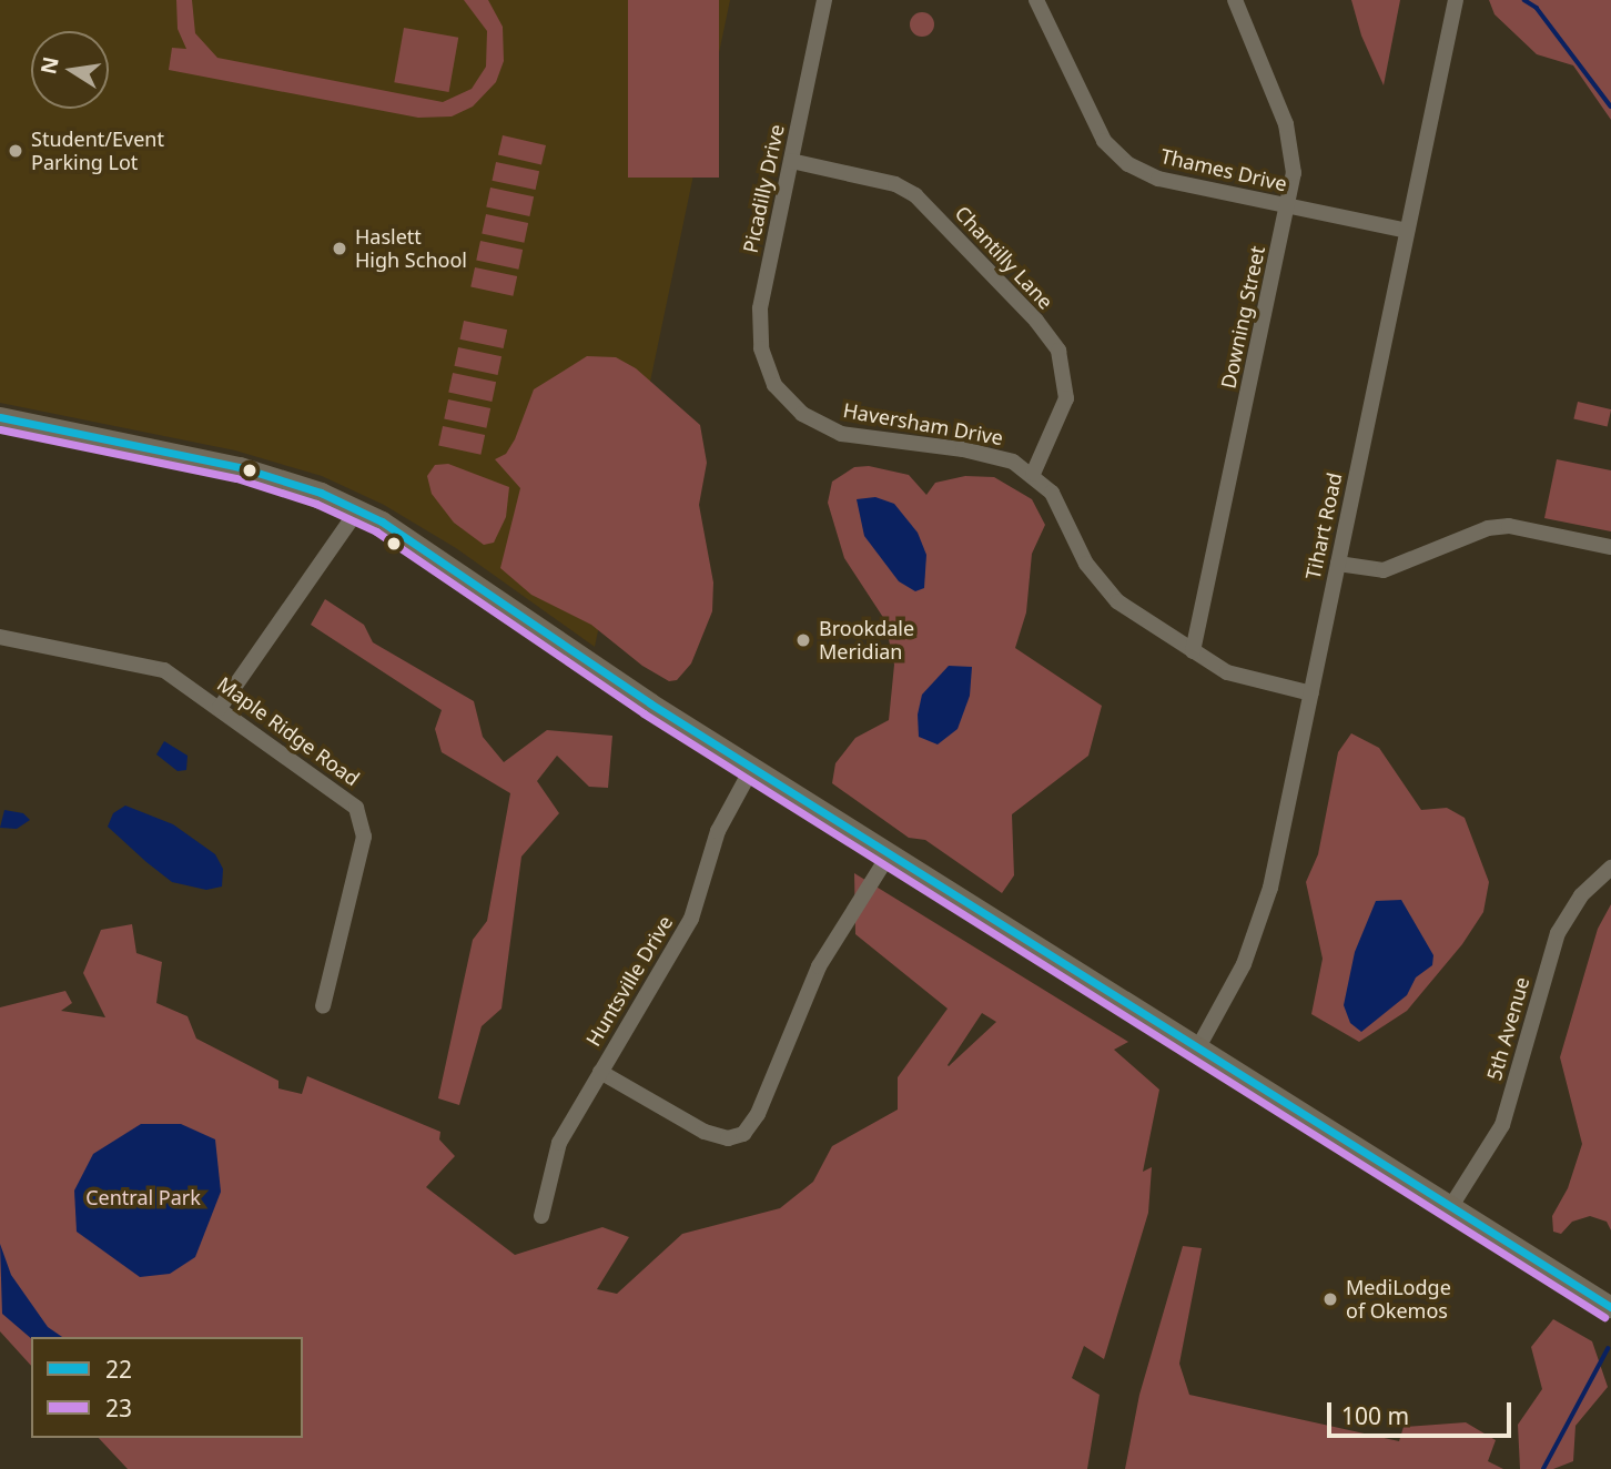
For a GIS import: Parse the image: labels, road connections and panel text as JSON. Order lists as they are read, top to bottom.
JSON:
{
  "streets": {
    "street": [
      "Thames Drive",
      "Picadilly Drive",
      "Chantilly Lane",
      "Downing Street",
      "Haversham Drive",
      "Tihart Road",
      "Maple Ridge Road",
      "Huntsville Drive",
      "5th Avenue"
    ]
  },
  "crossings": [
    ["Thames Drive", "Downing Street"],
    ["Thames Drive", "Tihart Road"],
    ["Picadilly Drive", "Chantilly Lane"],
    ["Picadilly Drive", "Haversham Drive"],
    ["Chantilly Lane", "Haversham Drive"],
    ["Downing Street", "Haversham Drive"],
    ["Haversham Drive", "Tihart Road"]
  ],
  "parks": ["Central Park"],
  "places": [
    "Student/Event Parking Lot",
    "Haslett High School",
    "Brookdale Meridian",
    "MediLodge of Okemos"
  ],
  "lines": ["transit line 22", "transit line 23"],
  "legend": ["22", "23"],
  "scale_bar": "100 m",
  "north": "left"
}
